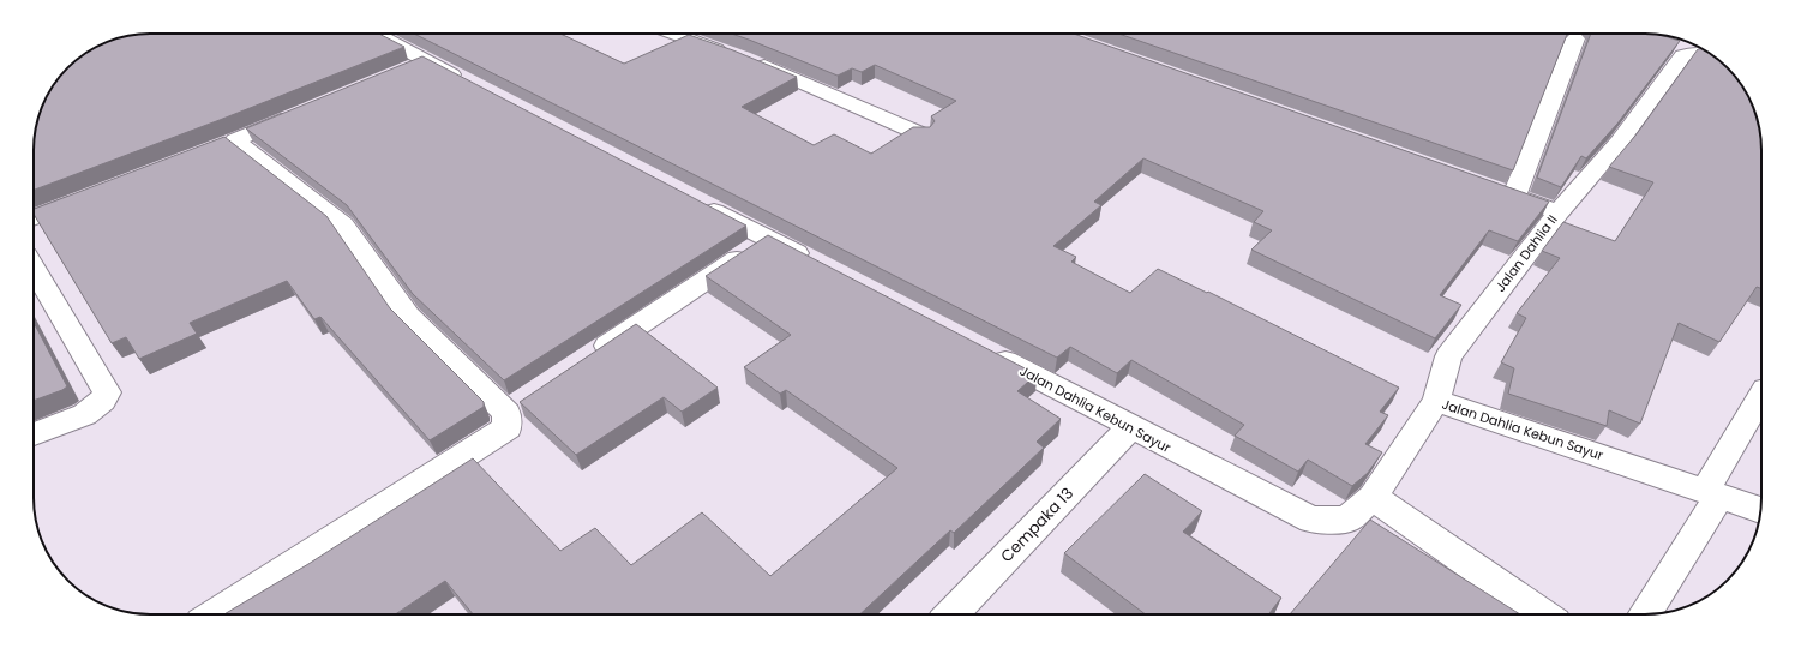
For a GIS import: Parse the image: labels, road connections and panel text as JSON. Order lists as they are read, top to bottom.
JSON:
{
  "streets": {
    "street": ["Jalan Dahlia II", "Jalan Dahlia Kebun Sayur", "Cempaka 13"]
  },
  "crossings": [
    ["Jalan Dahlia II", "Jalan Dahlia Kebun Sayur"],
    ["Jalan Dahlia Kebun Sayur", "Cempaka 13"]
  ]
}
